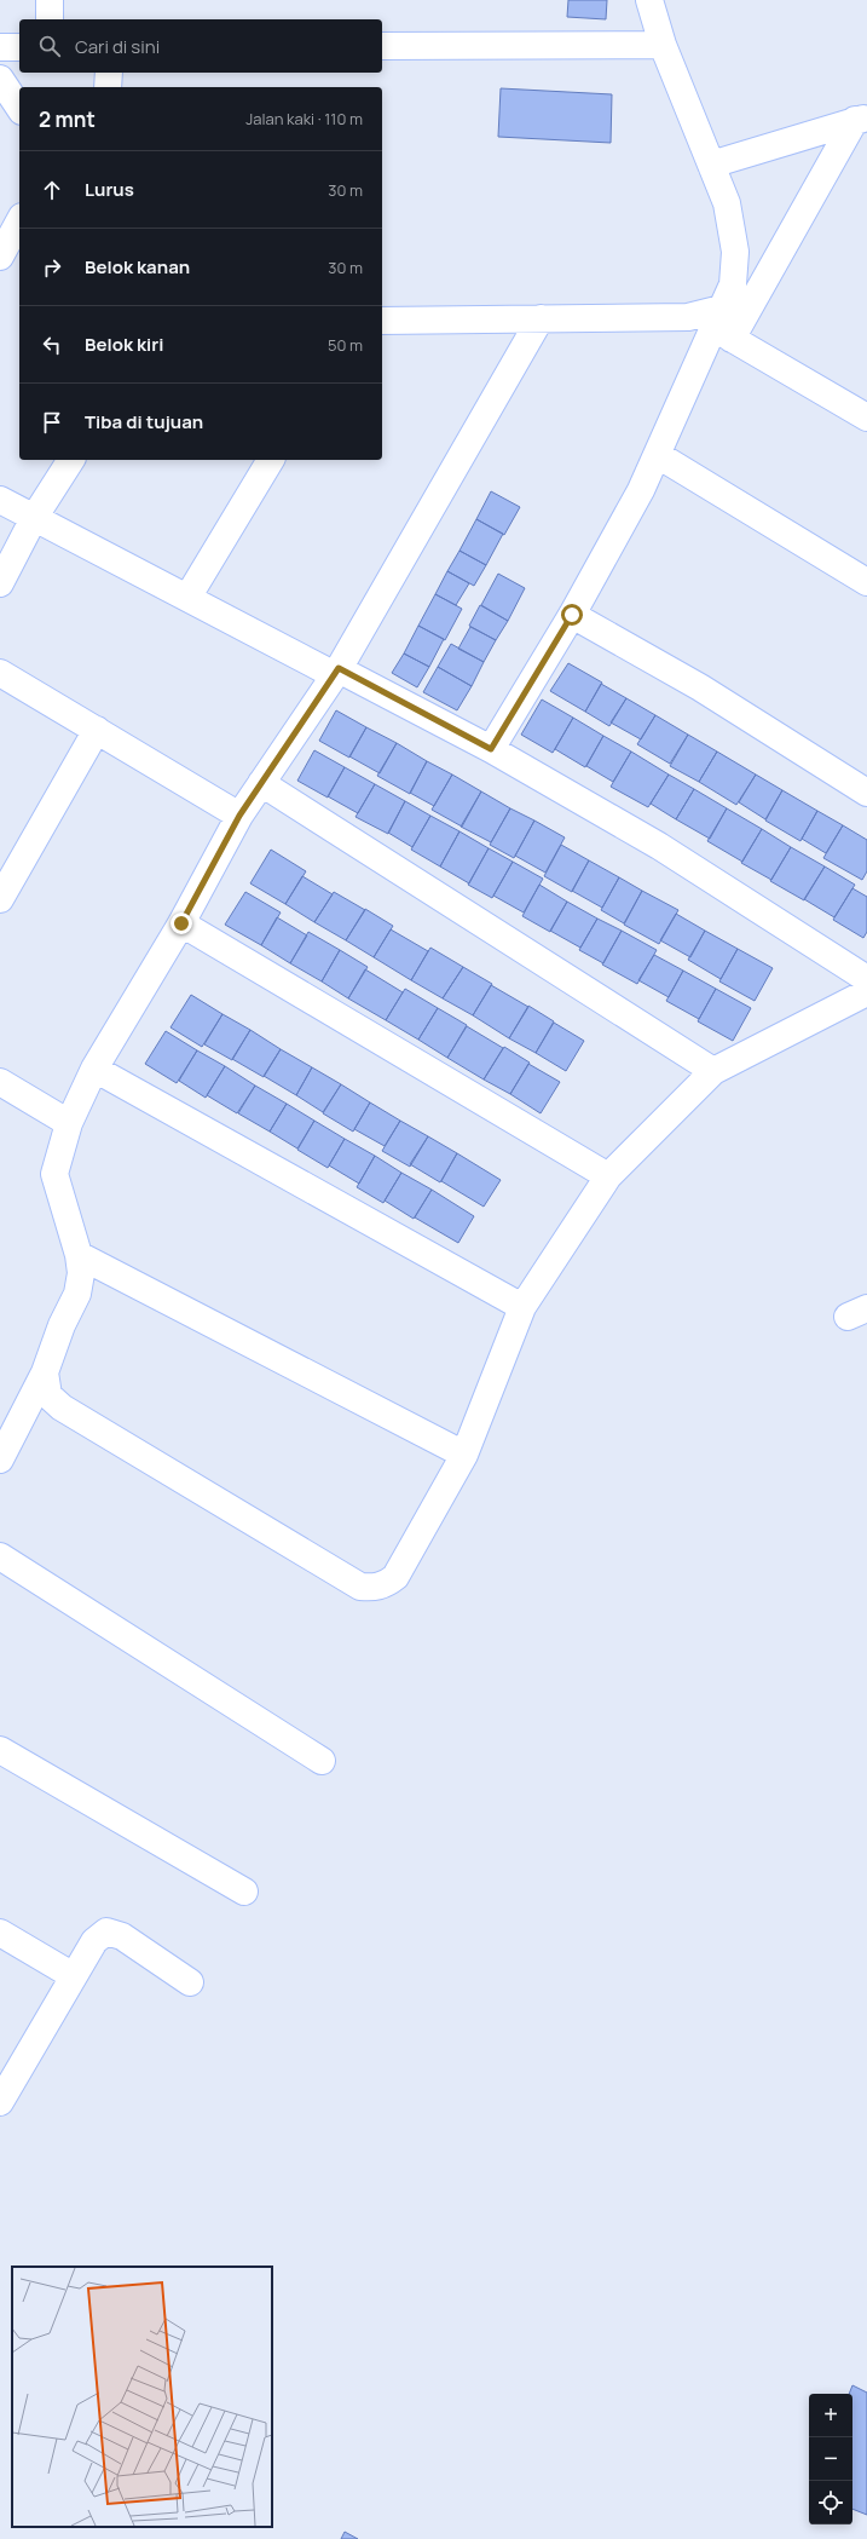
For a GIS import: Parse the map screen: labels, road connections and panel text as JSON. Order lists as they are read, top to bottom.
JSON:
{
  "page": {
    "search": "Cari di sini",
    "heading": ["2 mnt", "Jalan kaki · 110 m"],
    "list": [
      ["Lurus", "30 m"],
      ["Belok kanan", "30 m"],
      ["Belok kiri", "50 m"],
      "Tiba di tujuan"
    ],
    "map_buttons": ["+", "−"]
  }
}
